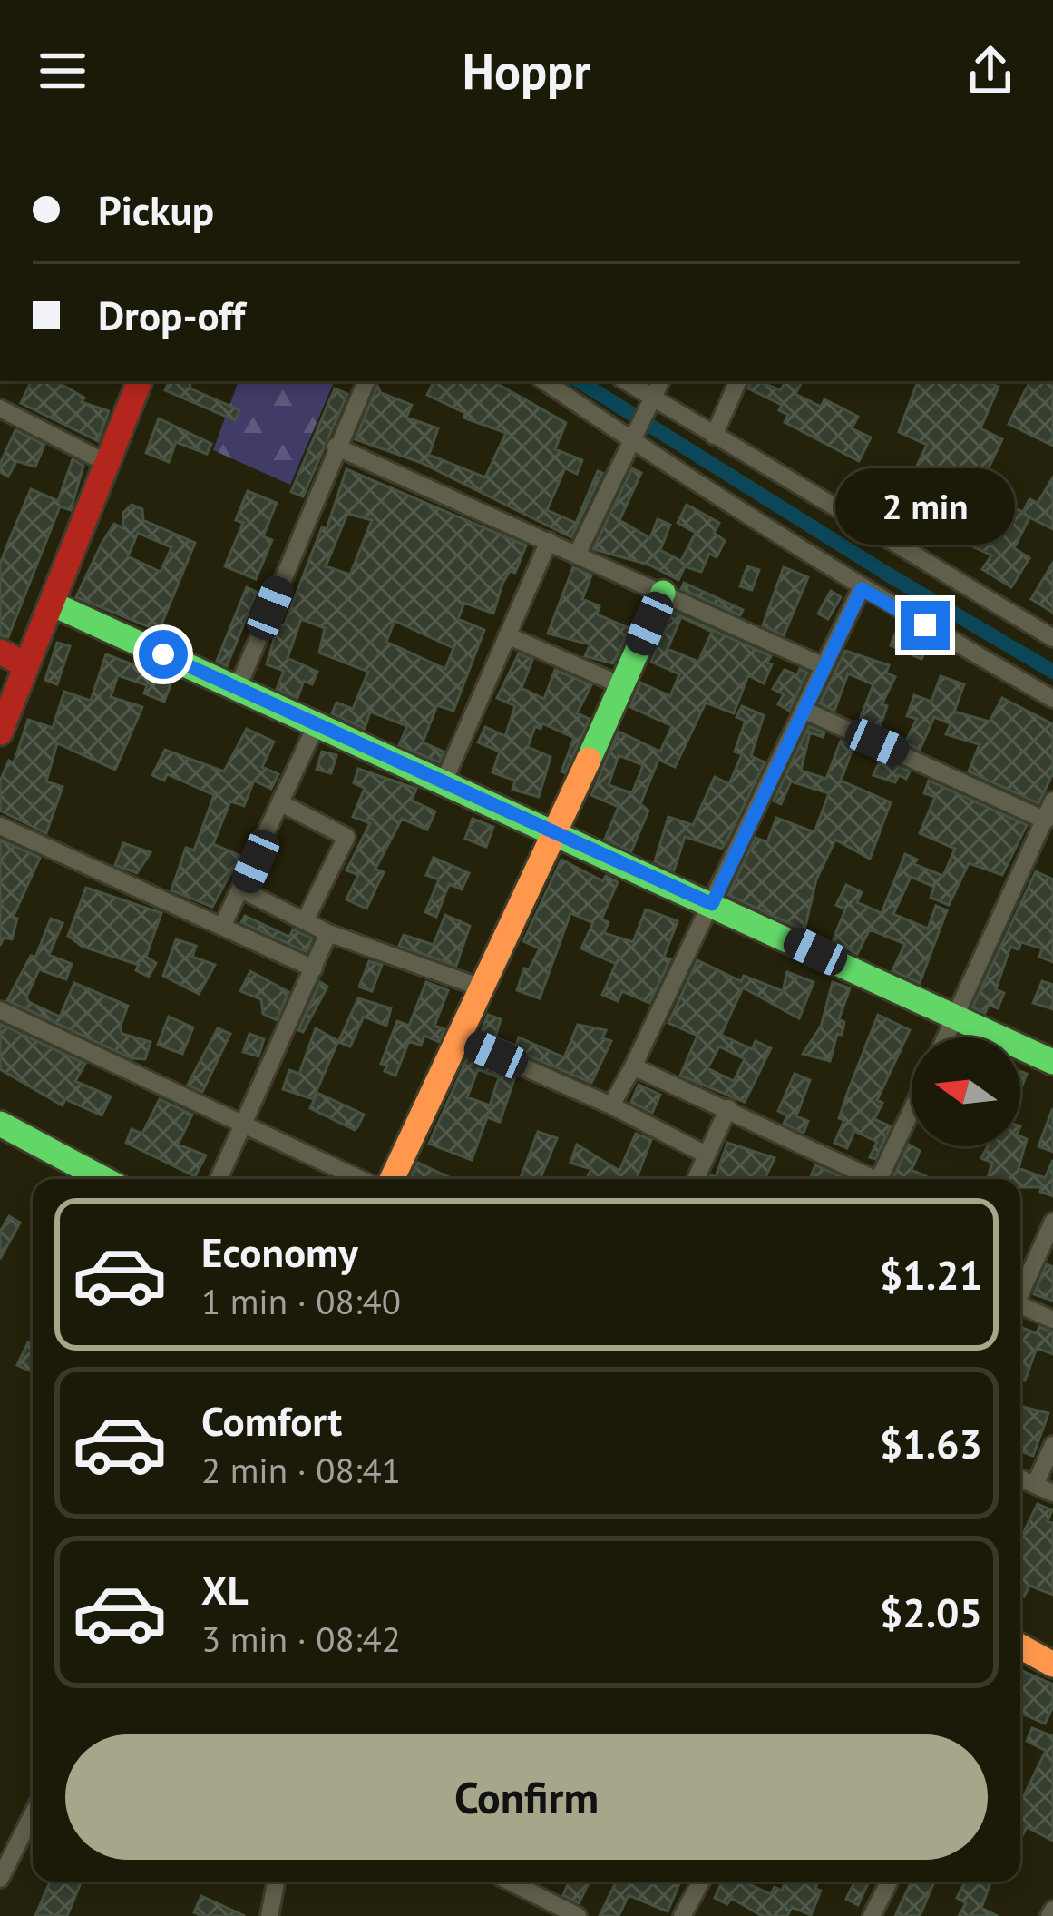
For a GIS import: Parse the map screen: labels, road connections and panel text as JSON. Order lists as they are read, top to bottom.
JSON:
{
  "north": "left",
  "page": {
    "header": "Hoppr",
    "banner": ["Pickup", "Drop-off"],
    "bubble": "2 min",
    "list": [
      {
        "name": "Economy",
        "note": "1 min · 08:40",
        "value": "$1.21"
      },
      {
        "name": "Comfort",
        "note": "2 min · 08:41",
        "value": "$1.63"
      },
      {
        "name": "XL",
        "note": "3 min · 08:42",
        "value": "$2.05"
      }
    ],
    "buttons": "Confirm"
  }
}
